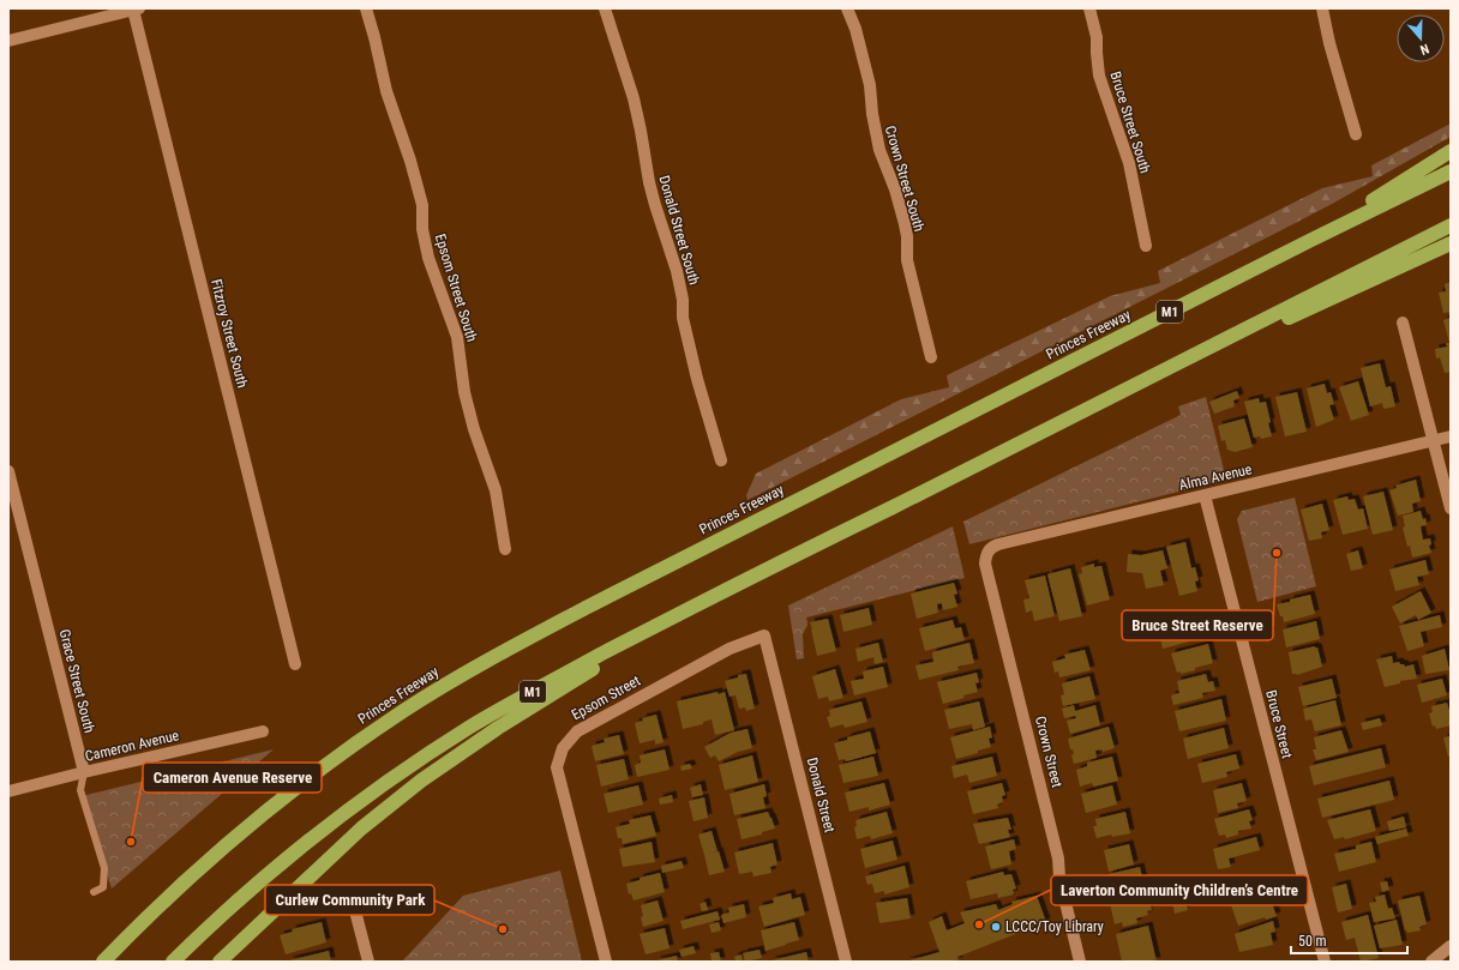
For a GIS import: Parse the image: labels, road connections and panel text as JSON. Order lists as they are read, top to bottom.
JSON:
{
  "streets": {
    "highway": ["M1", "Princes Freeway"],
    "street": [
      "Bruce Street South",
      "Crown Street South",
      "Donald Street South",
      "Epsom Street South",
      "Fitzroy Street South",
      "Alma Avenue",
      "Grace Street South",
      "Epsom Street",
      "Bruce Street",
      "Cameron Avenue",
      "Crown Street",
      "Donald Street"
    ]
  },
  "crossings": [
    ["Alma Avenue", "Bruce Street"],
    ["Alma Avenue", "Crown Street"],
    ["Grace Street South", "Cameron Avenue"],
    ["Epsom Street", "Donald Street"]
  ],
  "places": [
    "Bruce Street Reserve",
    "Cameron Avenue Reserve",
    "Laverton Community Children’s Centre",
    "LCCC/Toy Library",
    "Curlew Community Park"
  ],
  "scale_bar": "50 m",
  "north": "bottom"
}
